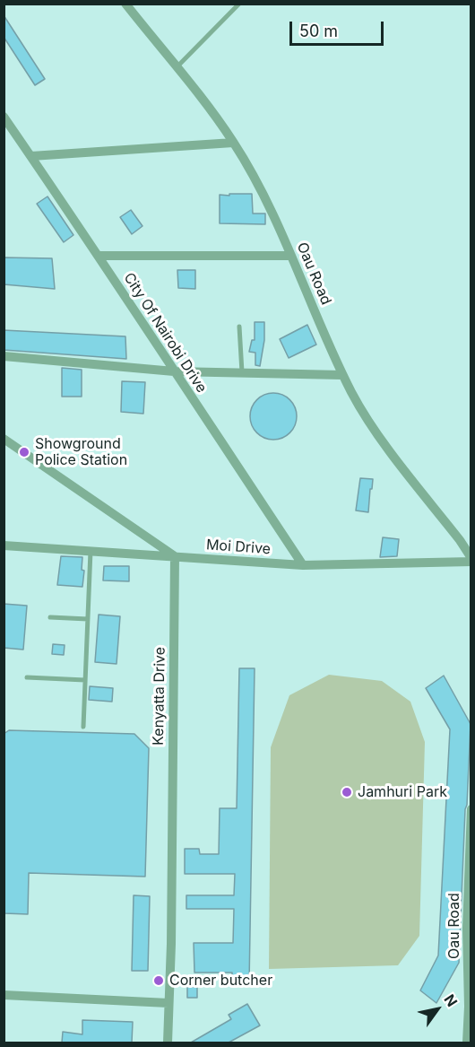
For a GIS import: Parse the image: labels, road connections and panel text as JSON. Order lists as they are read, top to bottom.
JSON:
{
  "streets": {
    "street": [
      "Oau Road",
      "City Of Nairobi Drive",
      "Moi Drive",
      "Kenyatta Drive"
    ]
  },
  "crossings": [
    ["Oau Road", "Moi Drive"],
    ["City Of Nairobi Drive", "Moi Drive"],
    ["Moi Drive", "Kenyatta Drive"]
  ],
  "places": ["Showground Police Station", "Jamhuri Park", "Corner butcher"],
  "scale_bar": "50 m",
  "north": "top right"
}
